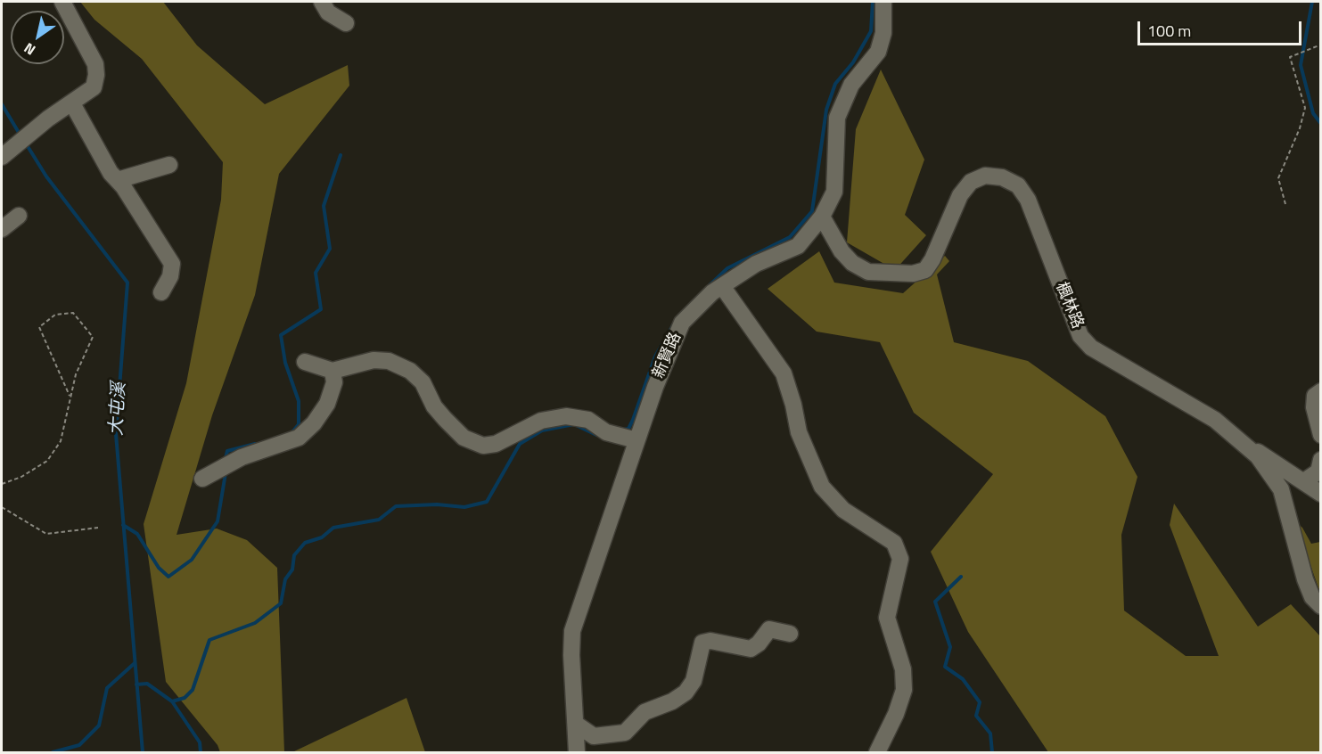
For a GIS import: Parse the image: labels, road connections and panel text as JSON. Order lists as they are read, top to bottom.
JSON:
{
  "streets": {
    "street": ["楓林路", "新賢路"]
  },
  "crossings": [
    ["楓林路", "新賢路"]
  ],
  "water": ["大屯溪"],
  "scale_bar": "100 m",
  "north": "bottom left"
}
